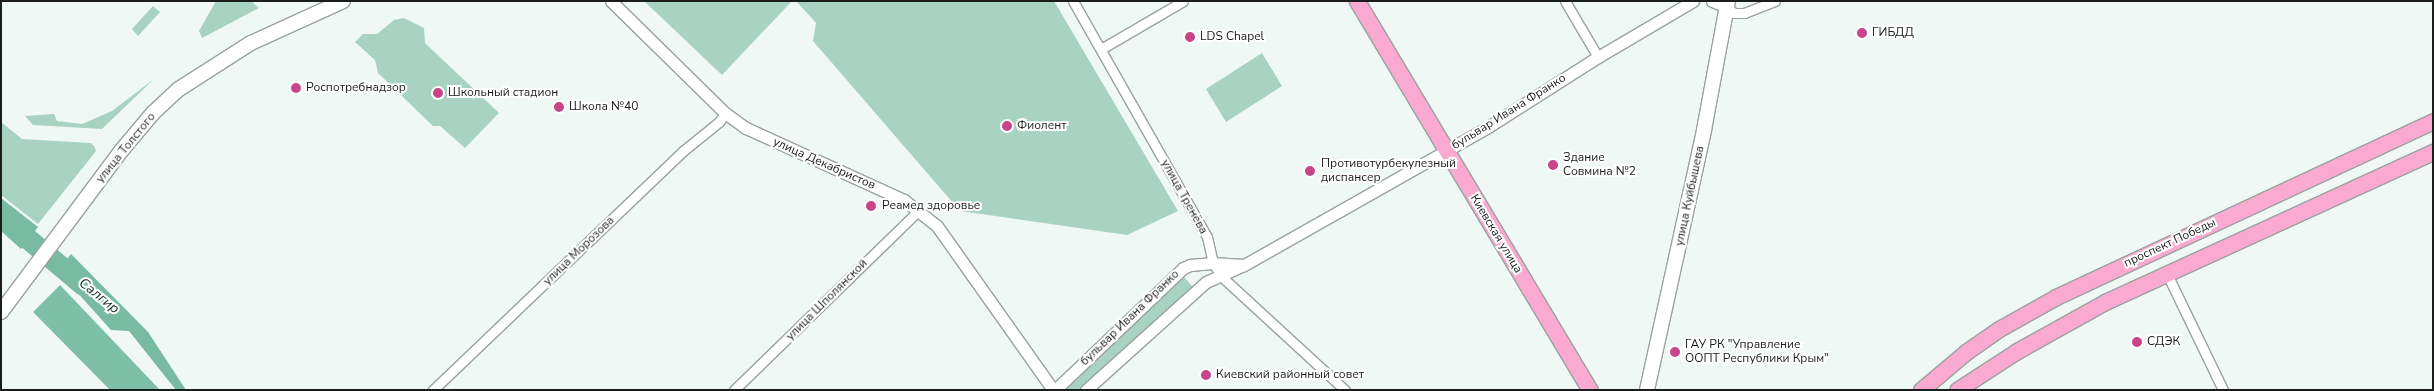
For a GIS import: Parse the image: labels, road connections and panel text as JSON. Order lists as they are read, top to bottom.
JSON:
{
  "streets": {
    "main road": [
      "улица Толстого",
      "улица Куйбышева",
      "Киевская улица",
      "проспект Победы"
    ],
    "street": [
      "бульвар Ивана Франко",
      "улица Декабристов",
      "улица Тренёва",
      "улица Морозова",
      "улица Шполянской"
    ]
  },
  "crossings": [
    ["бульвар Ивана Франко", "улица Декабристов"],
    ["бульвар Ивана Франко", "улица Тренёва"],
    ["бульвар Ивана Франко", "Киевская улица"],
    ["улица Декабристов", "улица Морозова"],
    ["улица Декабристов", "улица Шполянской"]
  ],
  "water": ["Салгир"],
  "places": [
    "ГИБДД",
    "LDS Chapel",
    "Роспотребнадзор",
    "Школьный стадион",
    "Школа №40",
    "Фиолент",
    "Здание Совмина №2",
    "Противотурбекулезный диспансер",
    "Реамед здоровье",
    "СДЭК",
    "ГАУ РК \"Управление ООПТ Республики Крым\"",
    "Киевский районный совет"
  ]
}
